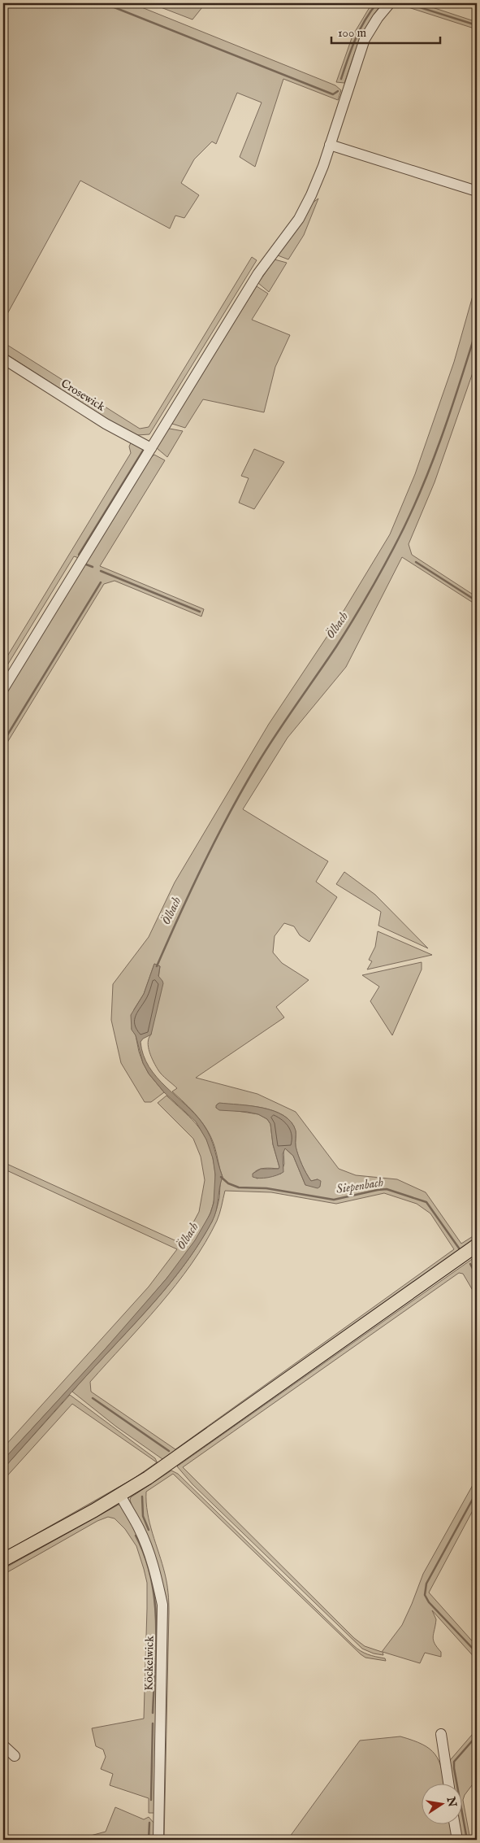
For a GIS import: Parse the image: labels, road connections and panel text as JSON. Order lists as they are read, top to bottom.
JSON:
{
  "streets": {
    "street": ["Crosewick", "Köckelwick"]
  },
  "water": ["Ölbach", "Siepenbach"],
  "scale_bar": "100 m",
  "north": "right"
}
